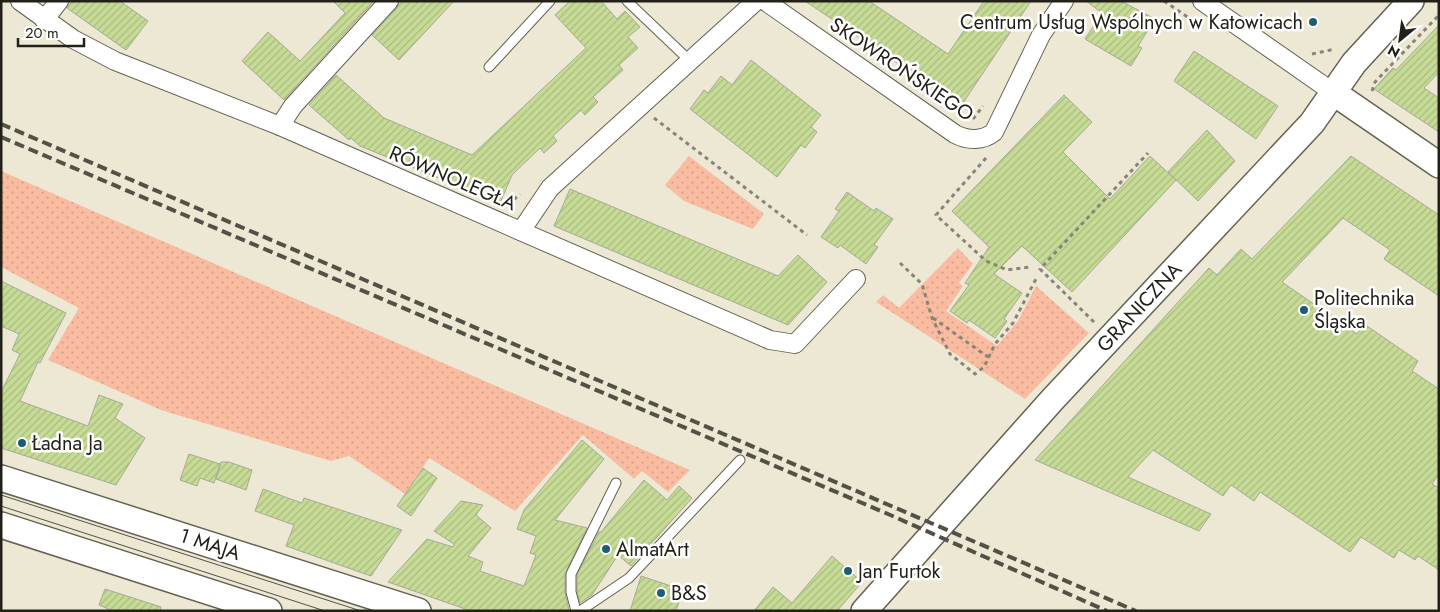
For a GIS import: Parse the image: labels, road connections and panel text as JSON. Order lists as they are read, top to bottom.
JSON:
{
  "streets": {
    "street": [
      "SKOWROŃSKIEGO",
      "RÓWNOLEGŁA",
      "GRANICZNA",
      "1 MAJA"
    ]
  },
  "places": [
    "Centrum Usług Wspólnych w Katowicach",
    "Politechnika Śląska",
    "Ładna Ja",
    "AlmatArt",
    "Jan Furtok",
    "B&S"
  ],
  "scale_bar": "20 m",
  "north": "bottom left"
}
